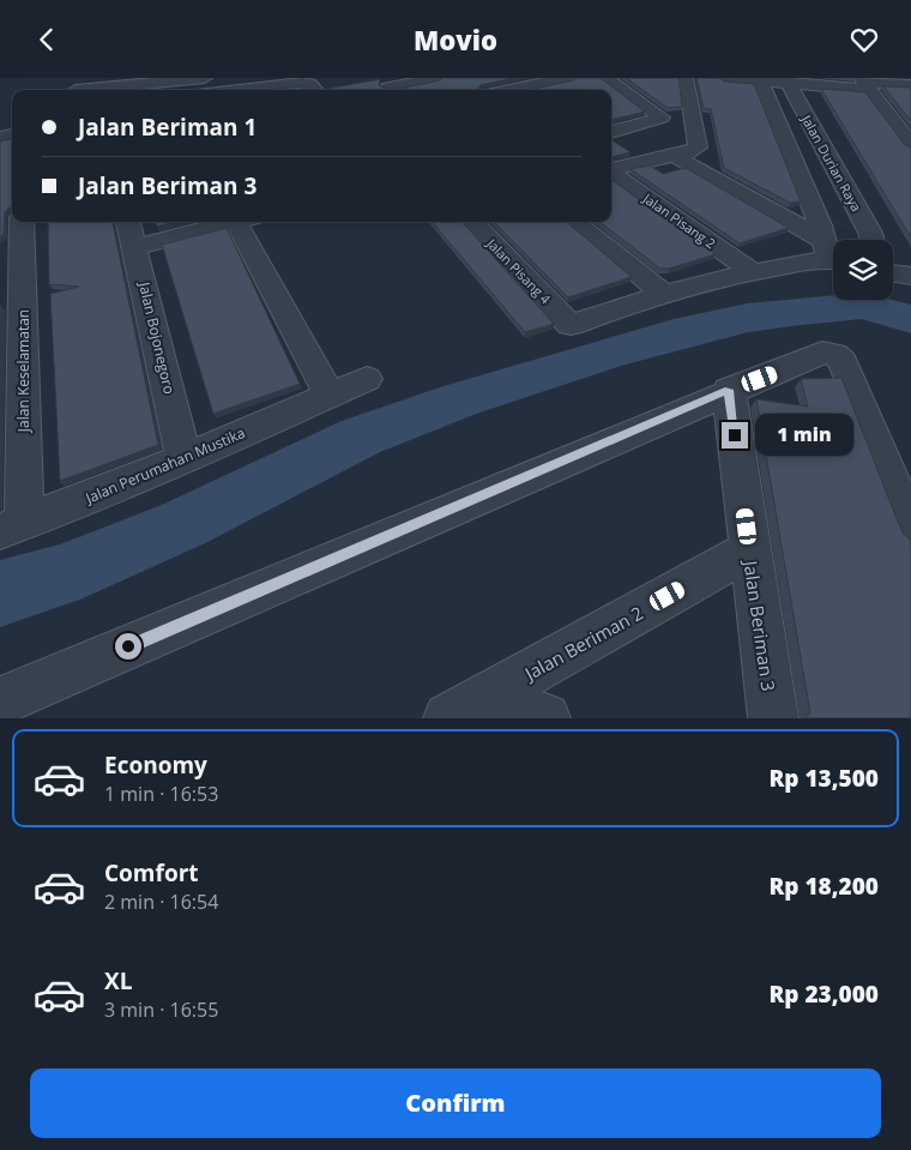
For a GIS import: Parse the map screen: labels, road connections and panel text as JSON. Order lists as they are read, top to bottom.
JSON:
{
  "streets": {
    "street": [
      "Jalan Durian Raya",
      "Jalan Pisang 2",
      "Jalan Pisang 4",
      "Jalan Bojonegoro",
      "Jalan Keselamatan",
      "Jalan Perumahan Mustika",
      "Jalan Beriman 3",
      "Jalan Beriman 2"
    ]
  },
  "crossings": [
    ["Jalan Bojonegoro", "Jalan Perumahan Mustika"],
    ["Jalan Keselamatan", "Jalan Perumahan Mustika"],
    ["Jalan Beriman 3", "Jalan Beriman 2"]
  ],
  "page": {
    "header": "Movio",
    "banner": ["Jalan Beriman 1", "Jalan Beriman 3"],
    "bubble": "1 min",
    "list": [
      {
        "name": "Economy",
        "note": "1 min · 16:53",
        "value": "Rp 13,500"
      },
      {
        "name": "Comfort",
        "note": "2 min · 16:54",
        "value": "Rp 18,200"
      },
      {
        "name": "XL",
        "note": "3 min · 16:55",
        "value": "Rp 23,000"
      }
    ],
    "buttons": "Confirm"
  }
}
